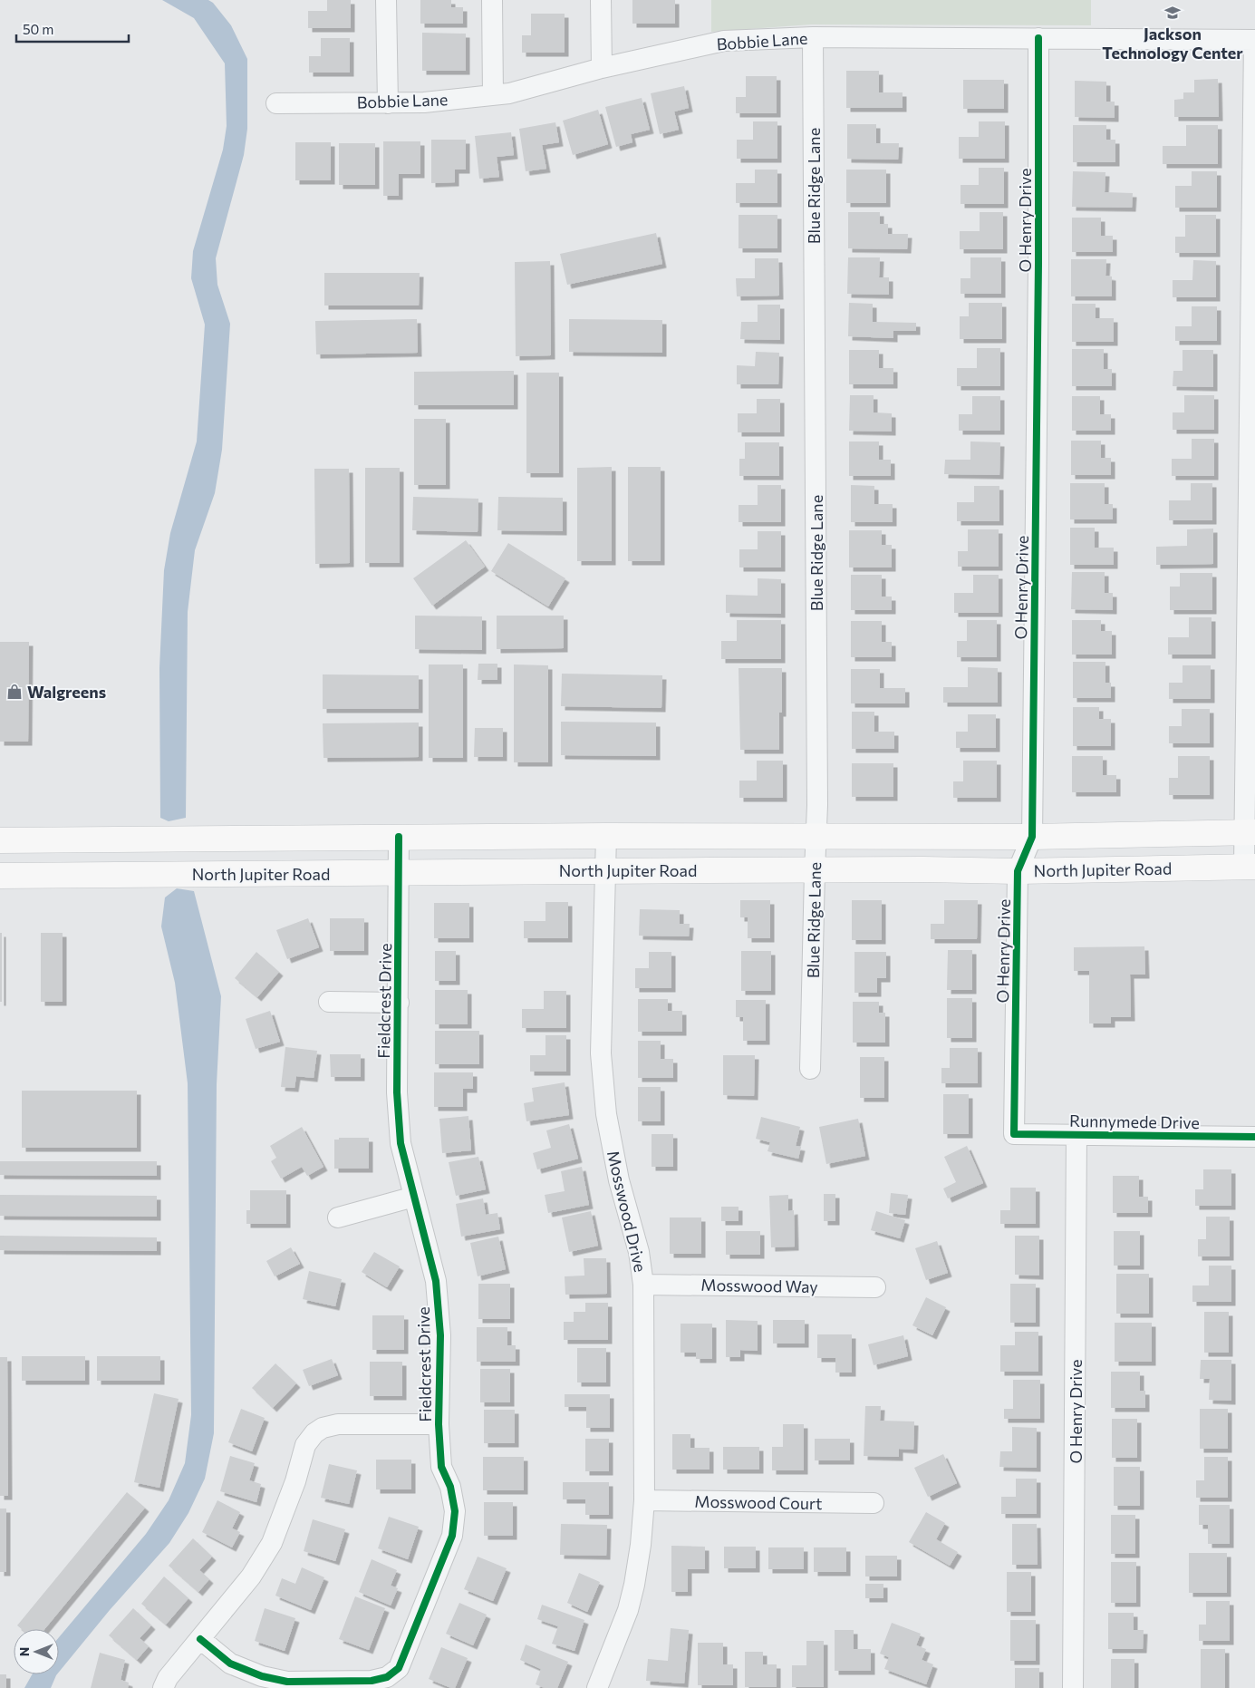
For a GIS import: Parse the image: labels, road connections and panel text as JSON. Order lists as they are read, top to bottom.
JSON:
{
  "streets": {
    "main road": ["North Jupiter Road"],
    "street": [
      "Bobbie Lane",
      "Blue Ridge Lane",
      "O Henry Drive",
      "Fieldcrest Drive",
      "Runnymede Drive",
      "Mosswood Drive",
      "Mosswood Way",
      "Mosswood Court"
    ]
  },
  "crossings": [
    ["Bobbie Lane", "Blue Ridge Lane"],
    ["Bobbie Lane", "O Henry Drive"],
    ["Blue Ridge Lane", "North Jupiter Road"],
    ["O Henry Drive", "North Jupiter Road"],
    ["O Henry Drive", "Runnymede Drive"],
    ["North Jupiter Road", "Fieldcrest Drive"],
    ["North Jupiter Road", "Mosswood Drive"],
    ["Mosswood Drive", "Mosswood Way"],
    ["Mosswood Drive", "Mosswood Court"]
  ],
  "places": {
    "school or university": ["Jackson Technology Center"],
    "shop": ["Walgreens"]
  },
  "scale_bar": "50 m",
  "north": "left"
}
